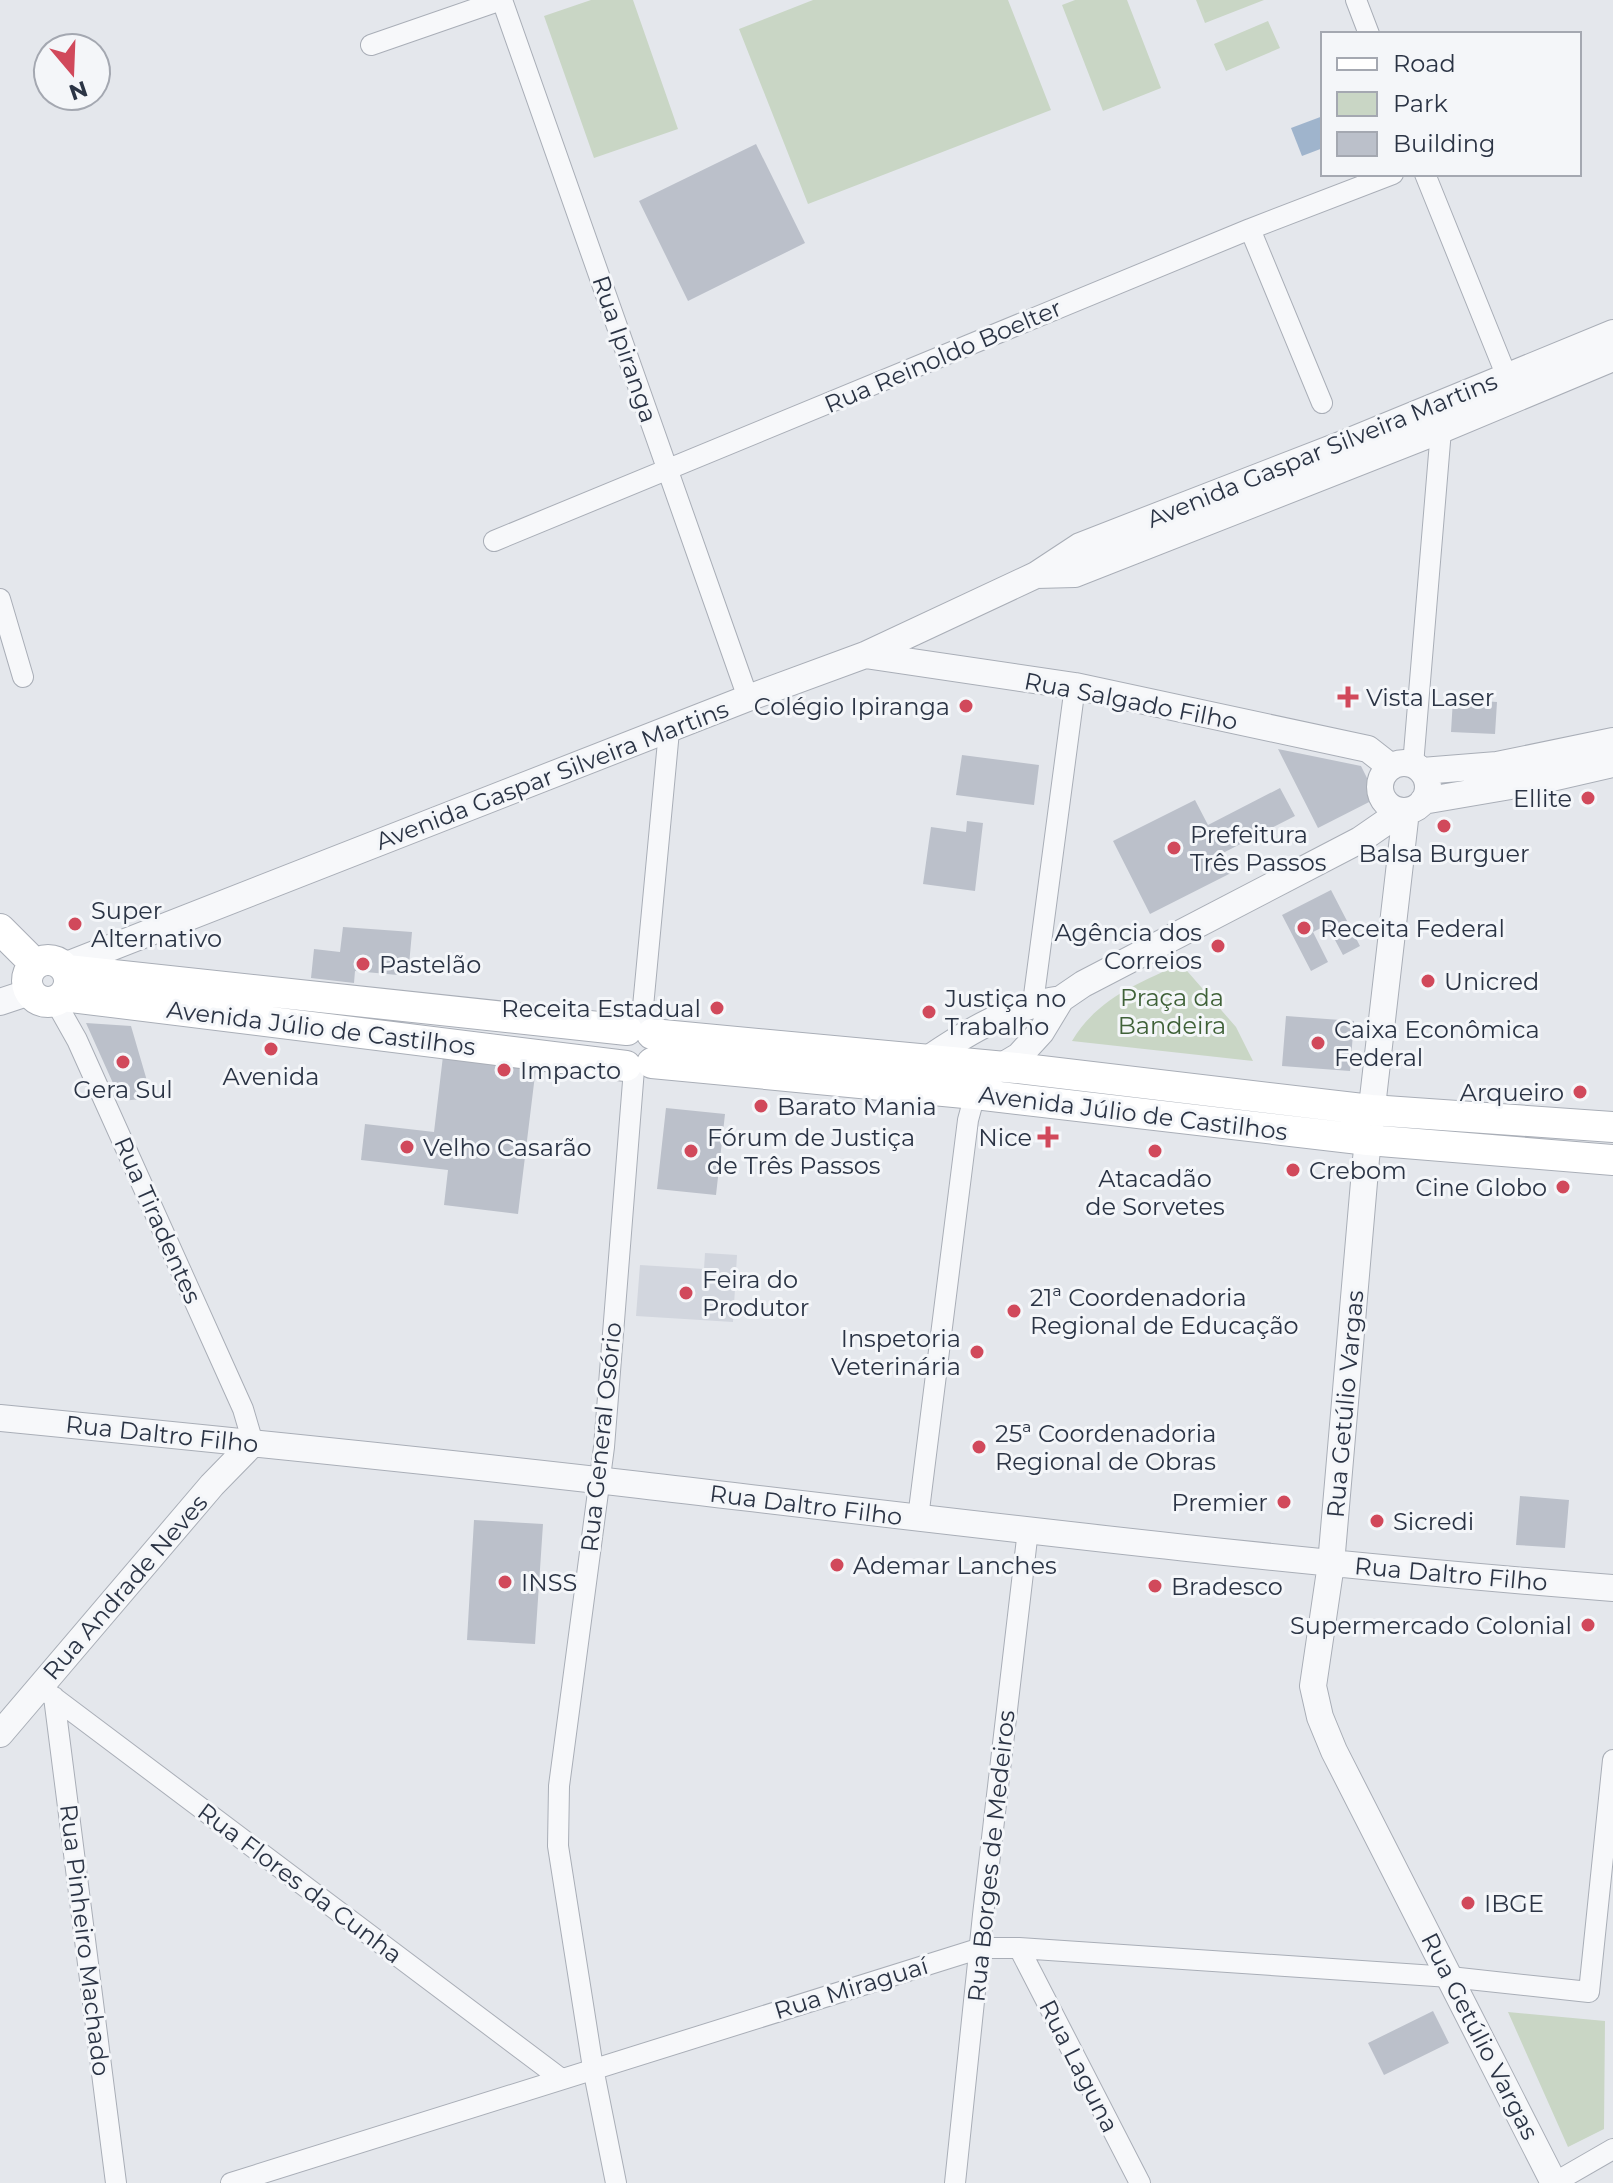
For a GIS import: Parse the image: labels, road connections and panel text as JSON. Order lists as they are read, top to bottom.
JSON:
{
  "streets": {
    "main road": ["Avenida Júlio de Castilhos"],
    "street": [
      "Rua Ipiranga",
      "Rua Reinoldo Boelter",
      "Avenida Gaspar Silveira Martins",
      "Rua Salgado Filho",
      "Rua Tiradentes",
      "Rua Getúlio Vargas",
      "Rua Daltro Filho",
      "Rua General Osório",
      "Rua Andrade Neves",
      "Rua Borges de Medeiros",
      "Rua Flores da Cunha",
      "Rua Pinheiro Machado",
      "Rua Miraguaí",
      "Rua Laguna"
    ]
  },
  "crossings": [
    ["Rua Ipiranga", "Rua Reinoldo Boelter"],
    ["Rua Ipiranga", "Avenida Gaspar Silveira Martins"],
    ["Avenida Gaspar Silveira Martins", "Rua Salgado Filho"],
    ["Avenida Gaspar Silveira Martins", "Avenida Júlio de Castilhos"],
    ["Avenida Gaspar Silveira Martins", "Rua Tiradentes"],
    ["Avenida Gaspar Silveira Martins", "Rua General Osório"],
    ["Rua Salgado Filho", "Rua Getúlio Vargas"],
    ["Avenida Júlio de Castilhos", "Rua Tiradentes"],
    ["Avenida Júlio de Castilhos", "Rua Getúlio Vargas"],
    ["Avenida Júlio de Castilhos", "Rua General Osório"],
    ["Rua Tiradentes", "Rua Daltro Filho"],
    ["Rua Tiradentes", "Rua Andrade Neves"],
    ["Rua Getúlio Vargas", "Rua Daltro Filho"],
    ["Rua Getúlio Vargas", "Rua Miraguaí"],
    ["Rua Daltro Filho", "Rua General Osório"],
    ["Rua Daltro Filho", "Rua Andrade Neves"],
    ["Rua Daltro Filho", "Rua Borges de Medeiros"],
    ["Rua General Osório", "Rua Miraguaí"],
    ["Rua Andrade Neves", "Rua Flores da Cunha"],
    ["Rua Andrade Neves", "Rua Pinheiro Machado"],
    ["Rua Borges de Medeiros", "Rua Miraguaí"],
    ["Rua Flores da Cunha", "Rua Pinheiro Machado"],
    ["Rua Flores da Cunha", "Rua Miraguaí"],
    ["Rua Miraguaí", "Rua Laguna"]
  ],
  "parks": ["Praça da Bandeira"],
  "places": {
    "health": ["Vista Laser", "Nice"],
    "other": [
      "Colégio Ipiranga",
      "Ellite",
      "Balsa Burguer",
      "Prefeitura Três Passos",
      "Super Alternativo",
      "Receita Federal",
      "Agência dos Correios",
      "Pastelão",
      "Unicred",
      "Receita Estadual",
      "Justiça no Trabalho",
      "Caixa Econômica Federal",
      "Avenida",
      "Gera Sul",
      "Impacto",
      "Arqueiro",
      "Barato Mania",
      "Velho Casarão",
      "Fórum de Justiça de Três Passos",
      "Atacadão de Sorvetes",
      "Crebom",
      "Cine Globo",
      "Feira do Produtor",
      "21ª Coordenadoria Regional de Educação",
      "Inspetoria Veterinária",
      "25ª Coordenadoria Regional de Obras",
      "Premier",
      "Sicredi",
      "Ademar Lanches",
      "INSS",
      "Bradesco",
      "Supermercado Colonial",
      "IBGE"
    ]
  },
  "legend": ["Road", "Park", "Building"],
  "north": "bottom"
}
